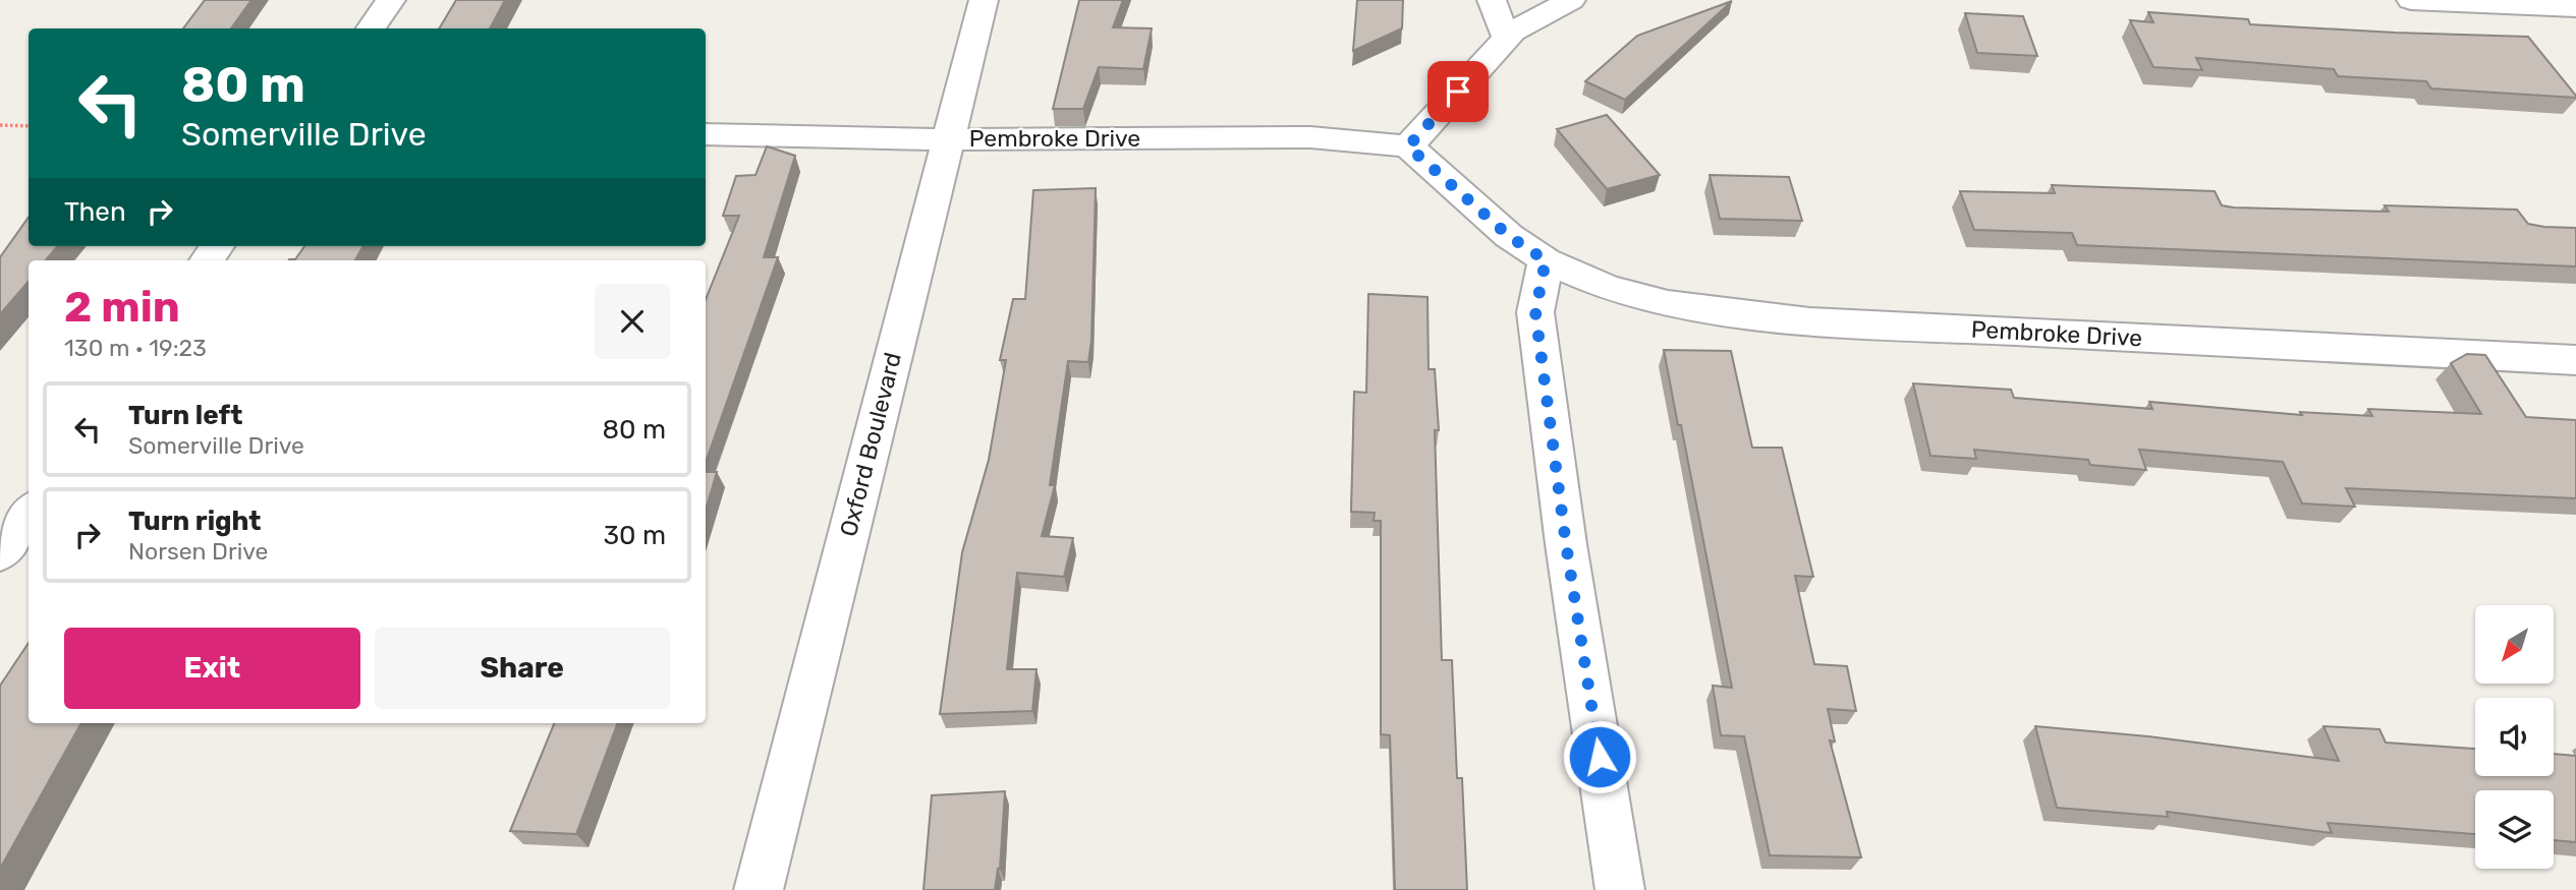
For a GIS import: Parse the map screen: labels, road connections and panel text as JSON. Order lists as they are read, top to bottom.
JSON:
{
  "streets": {
    "street": ["Pembroke Drive", "Oxford Boulevard"]
  },
  "crossings": [
    ["Pembroke Drive", "Oxford Boulevard"]
  ],
  "north": "bottom left",
  "page": {
    "turn": ["80 m", "Somerville Drive"],
    "then": "Then",
    "heading": ["2 min", "130 m · 19:23"],
    "list": [
      {
        "name": "Turn left",
        "note": "Somerville Drive",
        "value": "80 m"
      },
      {
        "name": "Turn right",
        "note": "Norsen Drive",
        "value": "30 m"
      }
    ],
    "buttons": ["Exit", "Share"]
  }
}
